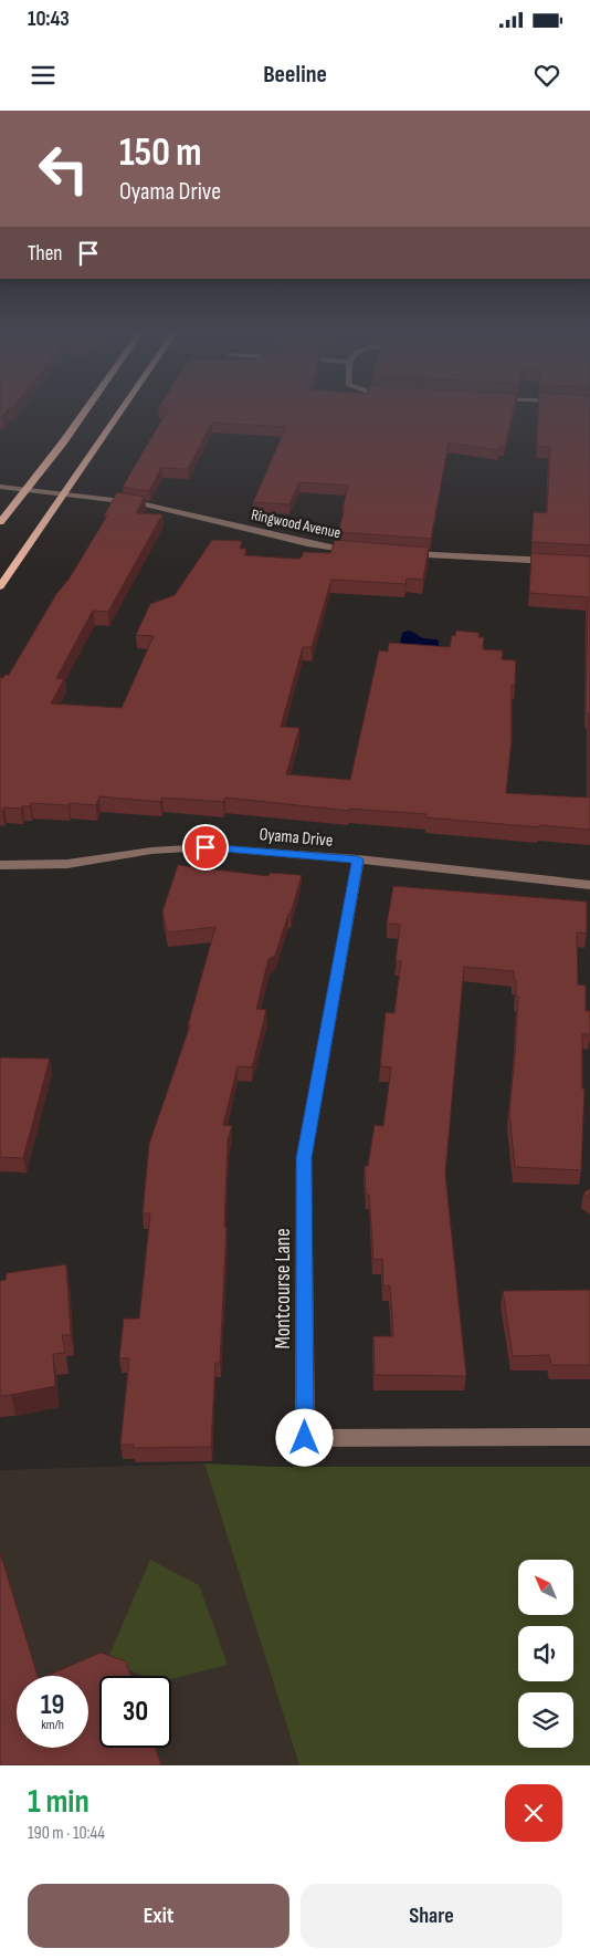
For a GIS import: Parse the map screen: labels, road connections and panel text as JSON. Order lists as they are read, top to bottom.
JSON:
{
  "streets": {
    "street": ["Ringwood Avenue", "Oyama Drive", "Montcourse Lane"]
  },
  "crossings": [
    ["Oyama Drive", "Montcourse Lane"]
  ],
  "north": "top left",
  "page": {
    "status": "10:43",
    "header": "Beeline",
    "turn": ["150 m", "Oyama Drive"],
    "then": "Then",
    "speed": "19 km/h",
    "limit": "30",
    "heading": ["1 min", "190 m · 10:44"],
    "buttons": ["Exit", "Share"]
  }
}
